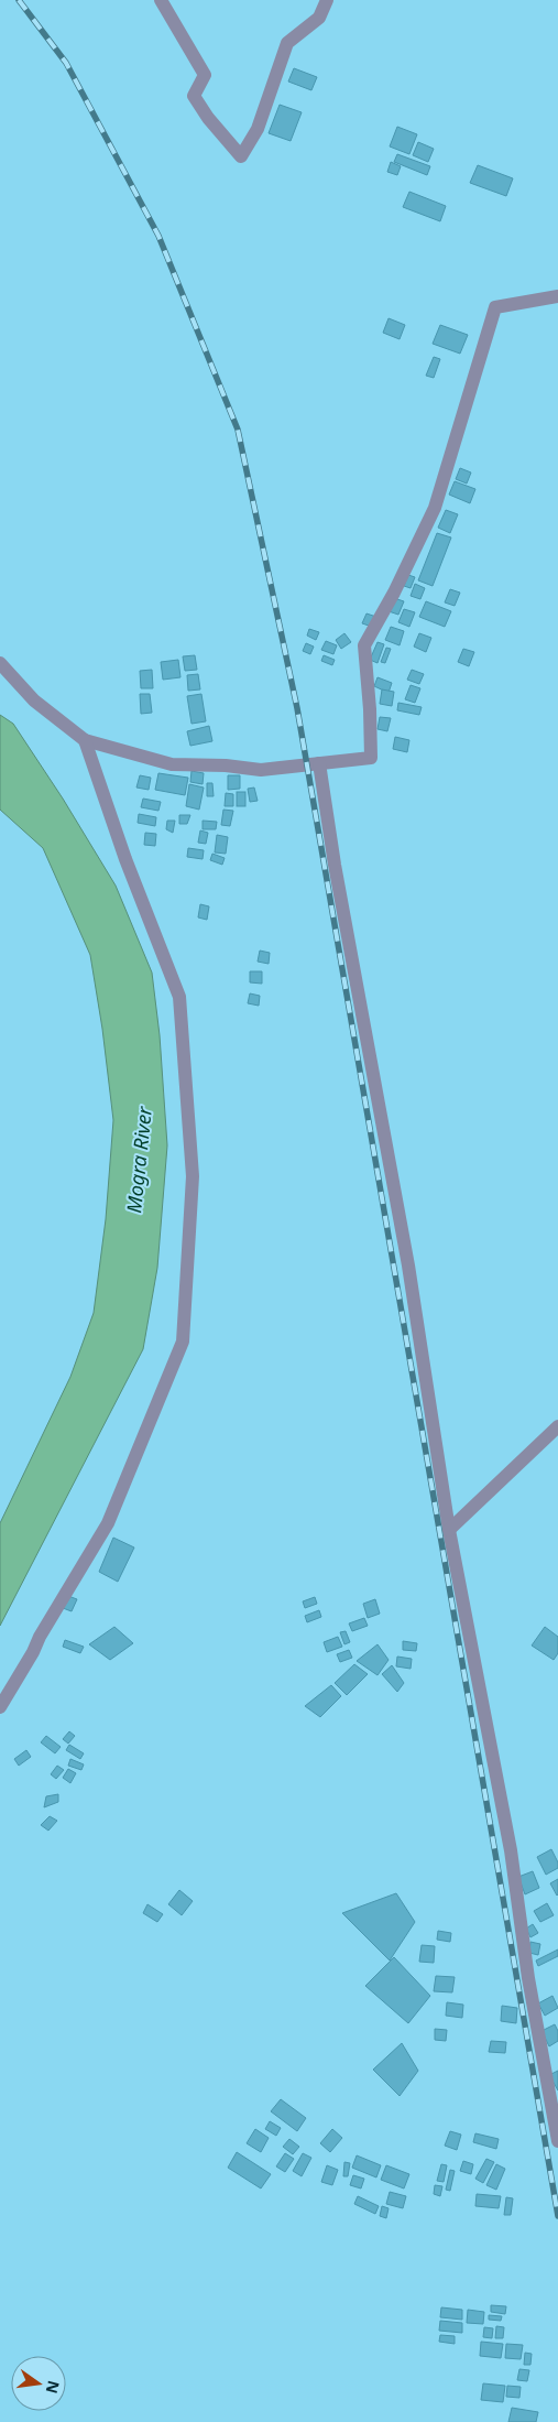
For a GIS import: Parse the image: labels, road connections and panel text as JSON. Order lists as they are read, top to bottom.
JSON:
{
  "water": ["Mogra River"],
  "north": "right"
}
